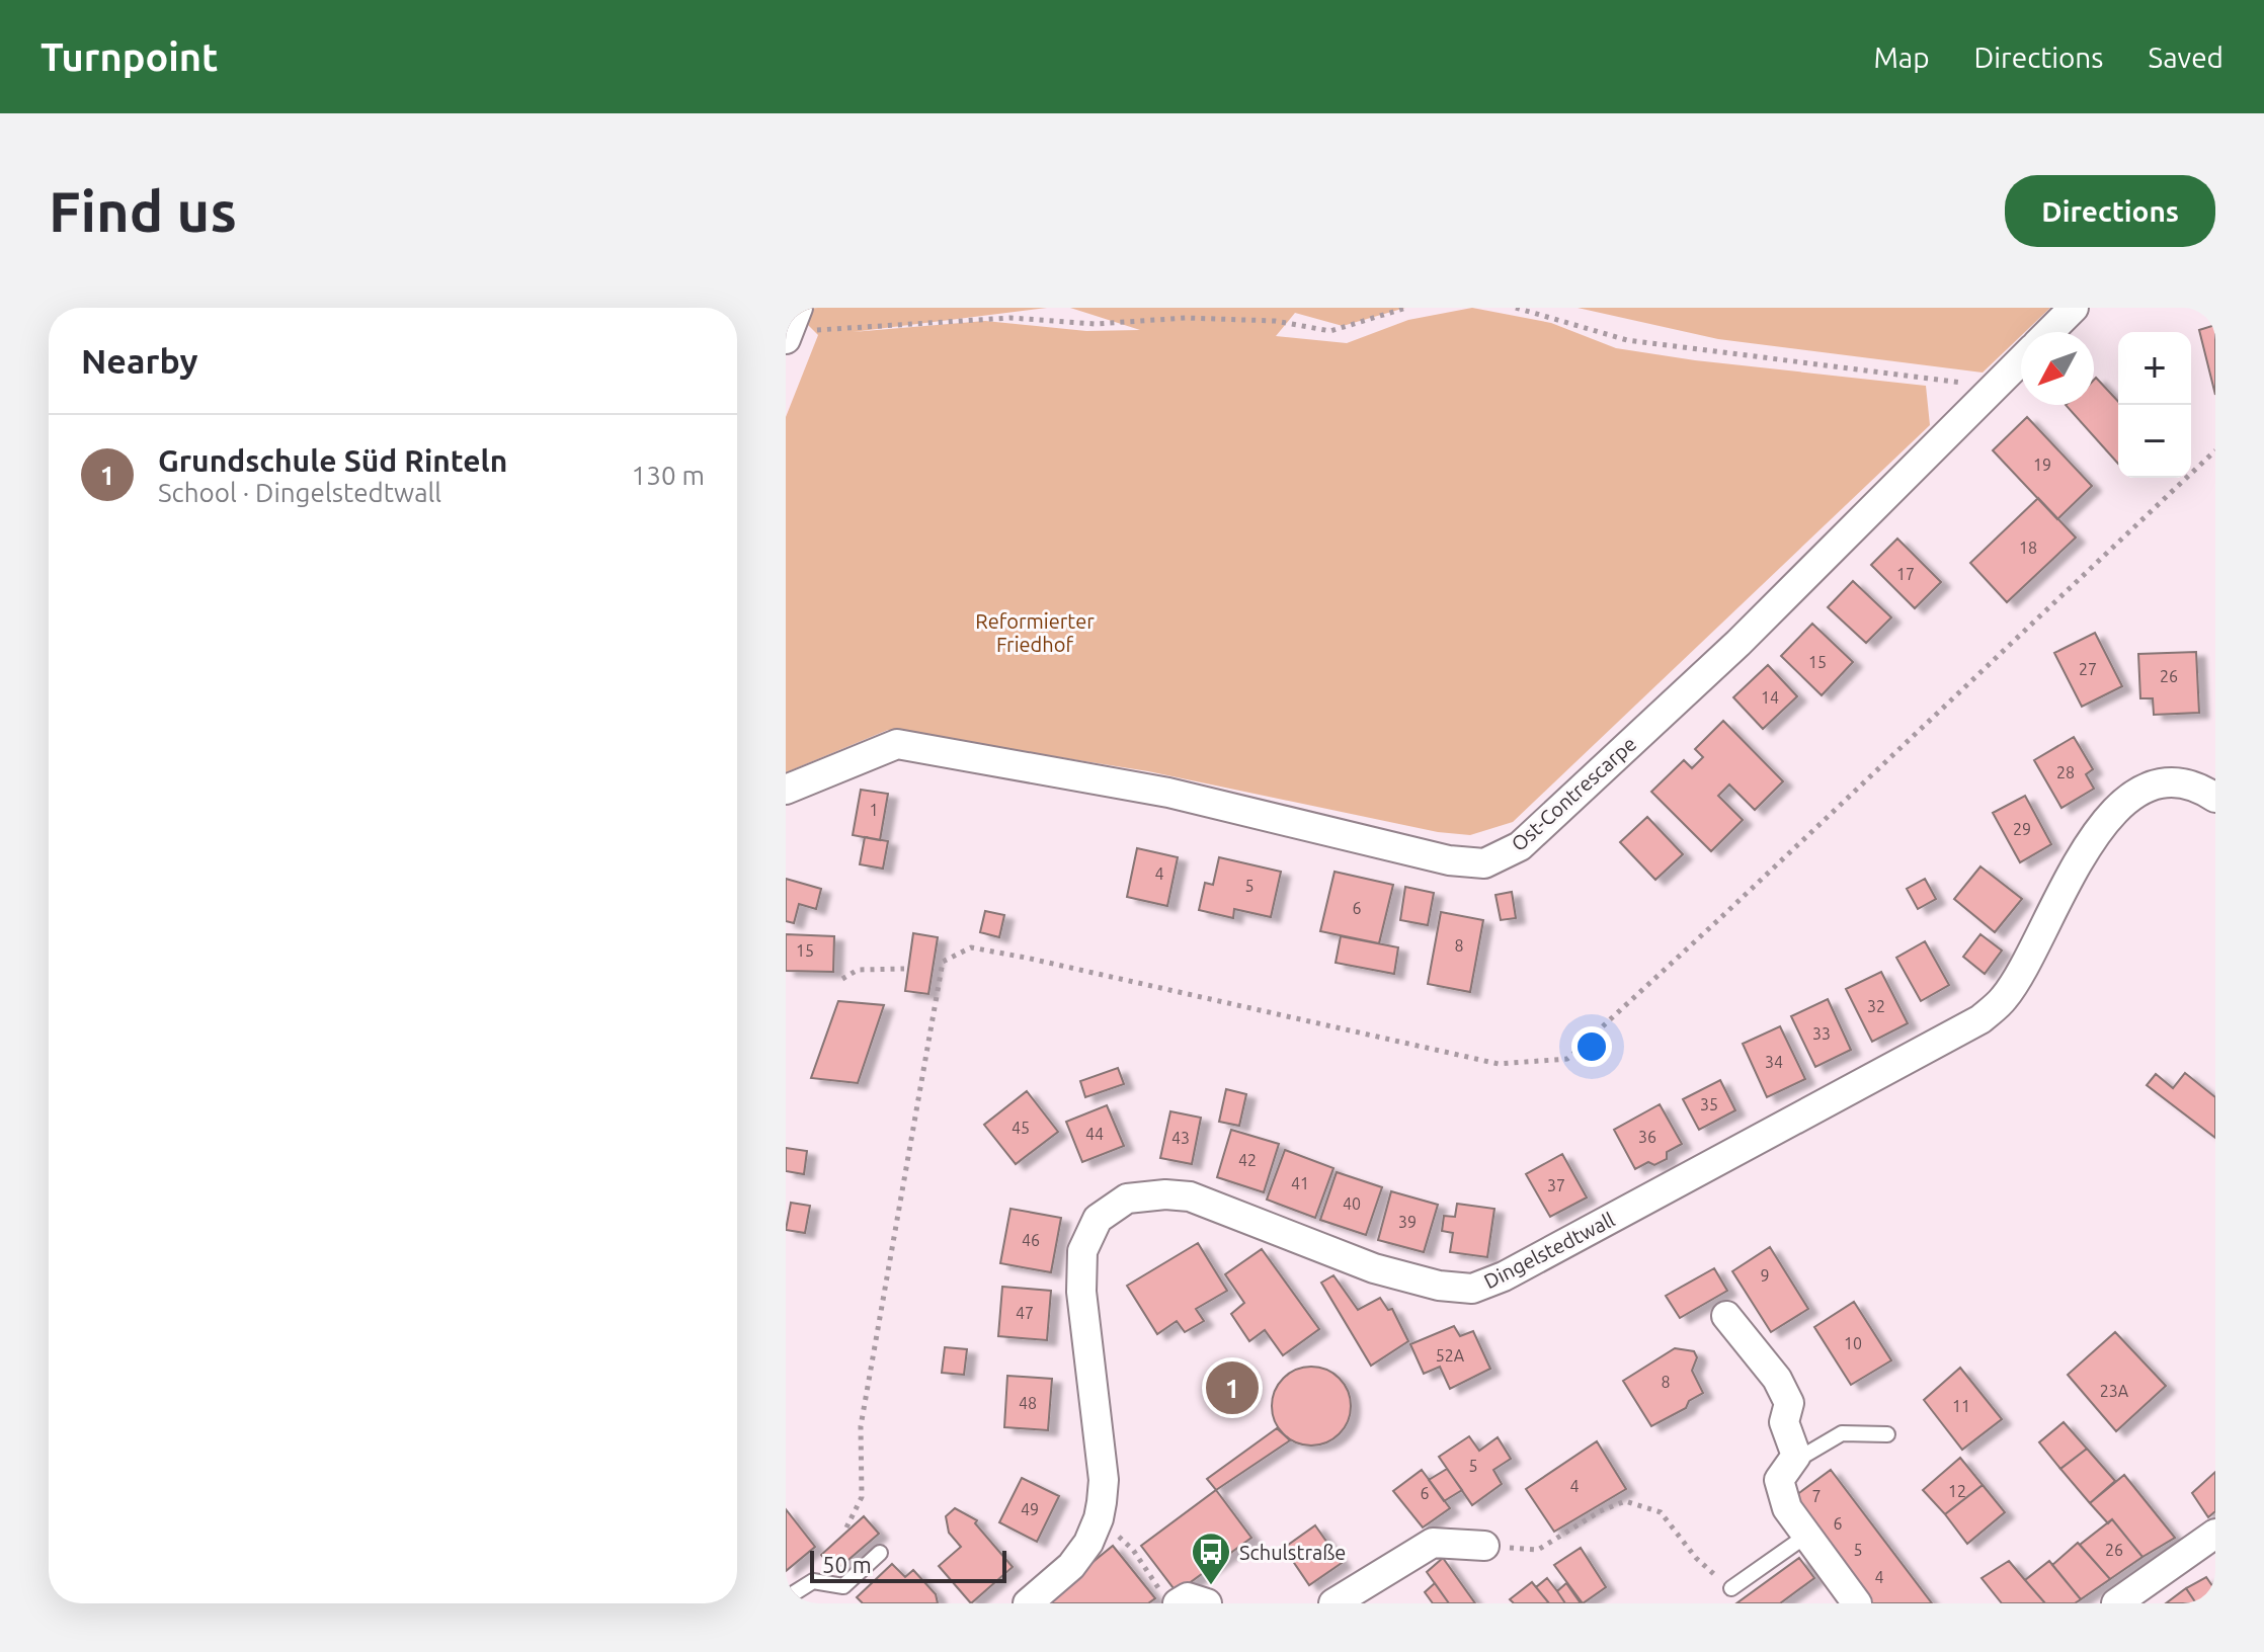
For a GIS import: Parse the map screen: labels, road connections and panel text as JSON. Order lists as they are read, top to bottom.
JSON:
{
  "streets": {
    "street": ["Ost-Contrescarpe", "Dingelstedtwall"]
  },
  "parks": ["Reformierter Friedhof"],
  "places": {
    "bus stop": ["Schulstraße"]
  },
  "house_numbers": [
    "19",
    "18",
    "17",
    "15",
    "27",
    "26",
    "14",
    "28",
    "1",
    "29",
    "4",
    "5",
    "6",
    "8",
    "15",
    "32",
    "33",
    "34",
    "35",
    "45",
    "44",
    "36",
    "43",
    "42",
    "41",
    "37",
    "40",
    "39",
    "46",
    "9",
    "47",
    "10",
    "52A",
    "8",
    "23A",
    "48",
    "11",
    "5",
    "4",
    "12",
    "6",
    "7",
    "49",
    "6",
    "5",
    "26",
    "4"
  ],
  "scale_bar": "50 m",
  "north": "bottom left",
  "page": {
    "header": "Turnpoint",
    "nav": ["Map", "Directions", "Saved"],
    "buttons": "Directions",
    "title": "Find us",
    "heading": "Nearby",
    "map_buttons": ["+", "−"],
    "list": [
      {
        "mark": "1",
        "name": "Grundschule Süd Rinteln",
        "note": "School · Dingelstedtwall",
        "value": "130 m"
      }
    ],
    "pins": "1",
    "scale": "50 m"
  }
}
